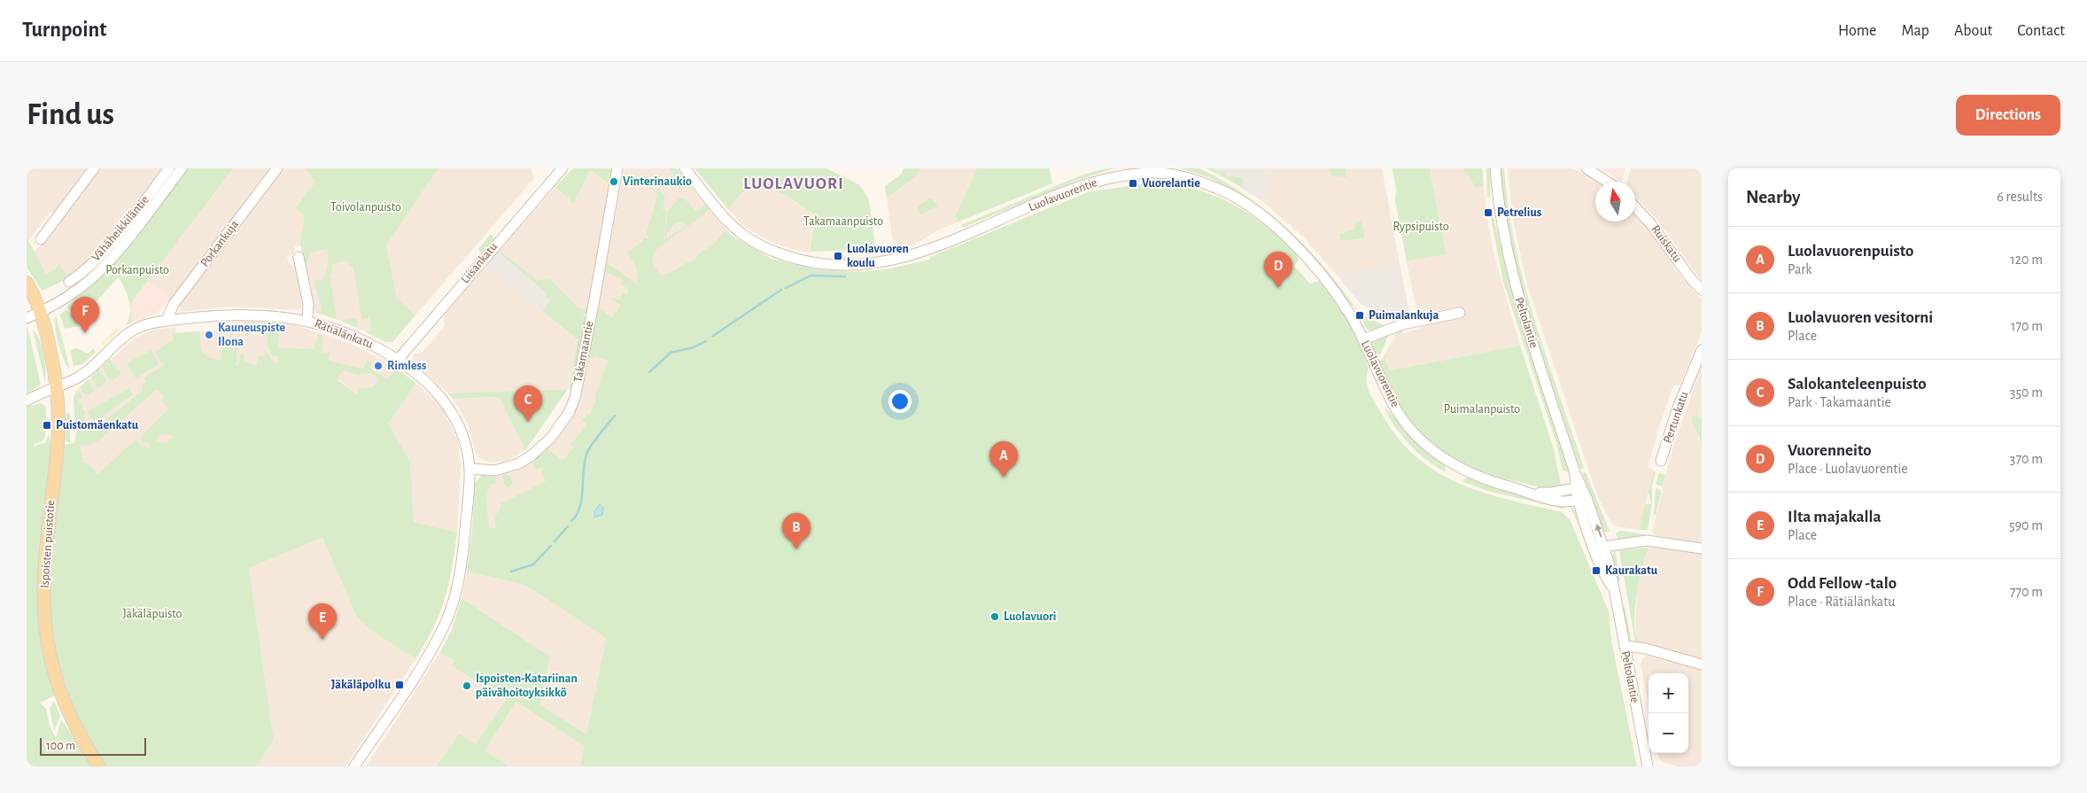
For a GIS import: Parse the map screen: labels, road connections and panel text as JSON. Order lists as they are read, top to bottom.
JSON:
{
  "streets": {
    "main road": ["Ispoisten puistotie"],
    "street": [
      "Luolavuorentie",
      "Vähäheikkiläntie",
      "Porkankuja",
      "Ruiskatu",
      "Liisankatu",
      "Peltolantie",
      "Rätiälänkatu",
      "Takamaantie",
      "Pertunkatu"
    ]
  },
  "crossings": [
    ["Luolavuorentie", "Peltolantie"],
    ["Vähäheikkiläntie", "Ispoisten puistotie"],
    ["Porkankuja", "Rätiälänkatu"],
    ["Liisankatu", "Rätiälänkatu"],
    ["Rätiälänkatu", "Takamaantie"],
    ["Rätiälänkatu", "Ispoisten puistotie"]
  ],
  "districts": ["LUOLAVUORI"],
  "parks": [
    "Toivolanpuisto",
    "Takamaanpuisto",
    "Rypsipuisto",
    "Porkanpuisto",
    "Puimalanpuisto",
    "Jäkäläpuisto"
  ],
  "places": {
    "other": [
      "Vinterinaukio",
      "Kauneuspiste Ilona",
      "Rimless",
      "Luolavuori",
      "Ispoisten-Katariinan päivähoitoyksikkö"
    ],
    "transit": [
      "Vuorelantie",
      "Petrelius",
      "Luolavuoren koulu",
      "Puimalankuja",
      "Puistomäenkatu",
      "Kaurakatu",
      "Jäkäläpolku"
    ]
  },
  "scale_bar": "100 m",
  "north": "top",
  "page": {
    "header": "Turnpoint",
    "nav": [
      "Home",
      "Map",
      "About",
      "Contact"
    ],
    "buttons": "Directions",
    "title": "Find us",
    "heading": ["Nearby", "6 results"],
    "list": [
      {
        "mark": "A",
        "name": "Luolavuorenpuisto",
        "note": "Park",
        "value": "120 m"
      },
      {
        "mark": "B",
        "name": "Luolavuoren vesitorni",
        "note": "Place",
        "value": "170 m"
      },
      {
        "mark": "C",
        "name": "Salokanteleenpuisto",
        "note": "Park · Takamaantie",
        "value": "350 m"
      },
      {
        "mark": "D",
        "name": "Vuorenneito",
        "note": "Place · Luolavuorentie",
        "value": "370 m"
      },
      {
        "mark": "E",
        "name": "Ilta majakalla",
        "note": "Place",
        "value": "590 m"
      },
      {
        "mark": "F",
        "name": "Odd Fellow -talo",
        "note": "Place · Rätiälänkatu",
        "value": "770 m"
      }
    ],
    "pins": [
      "D",
      "F",
      "C",
      "A",
      "B",
      "E"
    ],
    "map_buttons": ["+", "−"],
    "scale": "100 m"
  }
}
